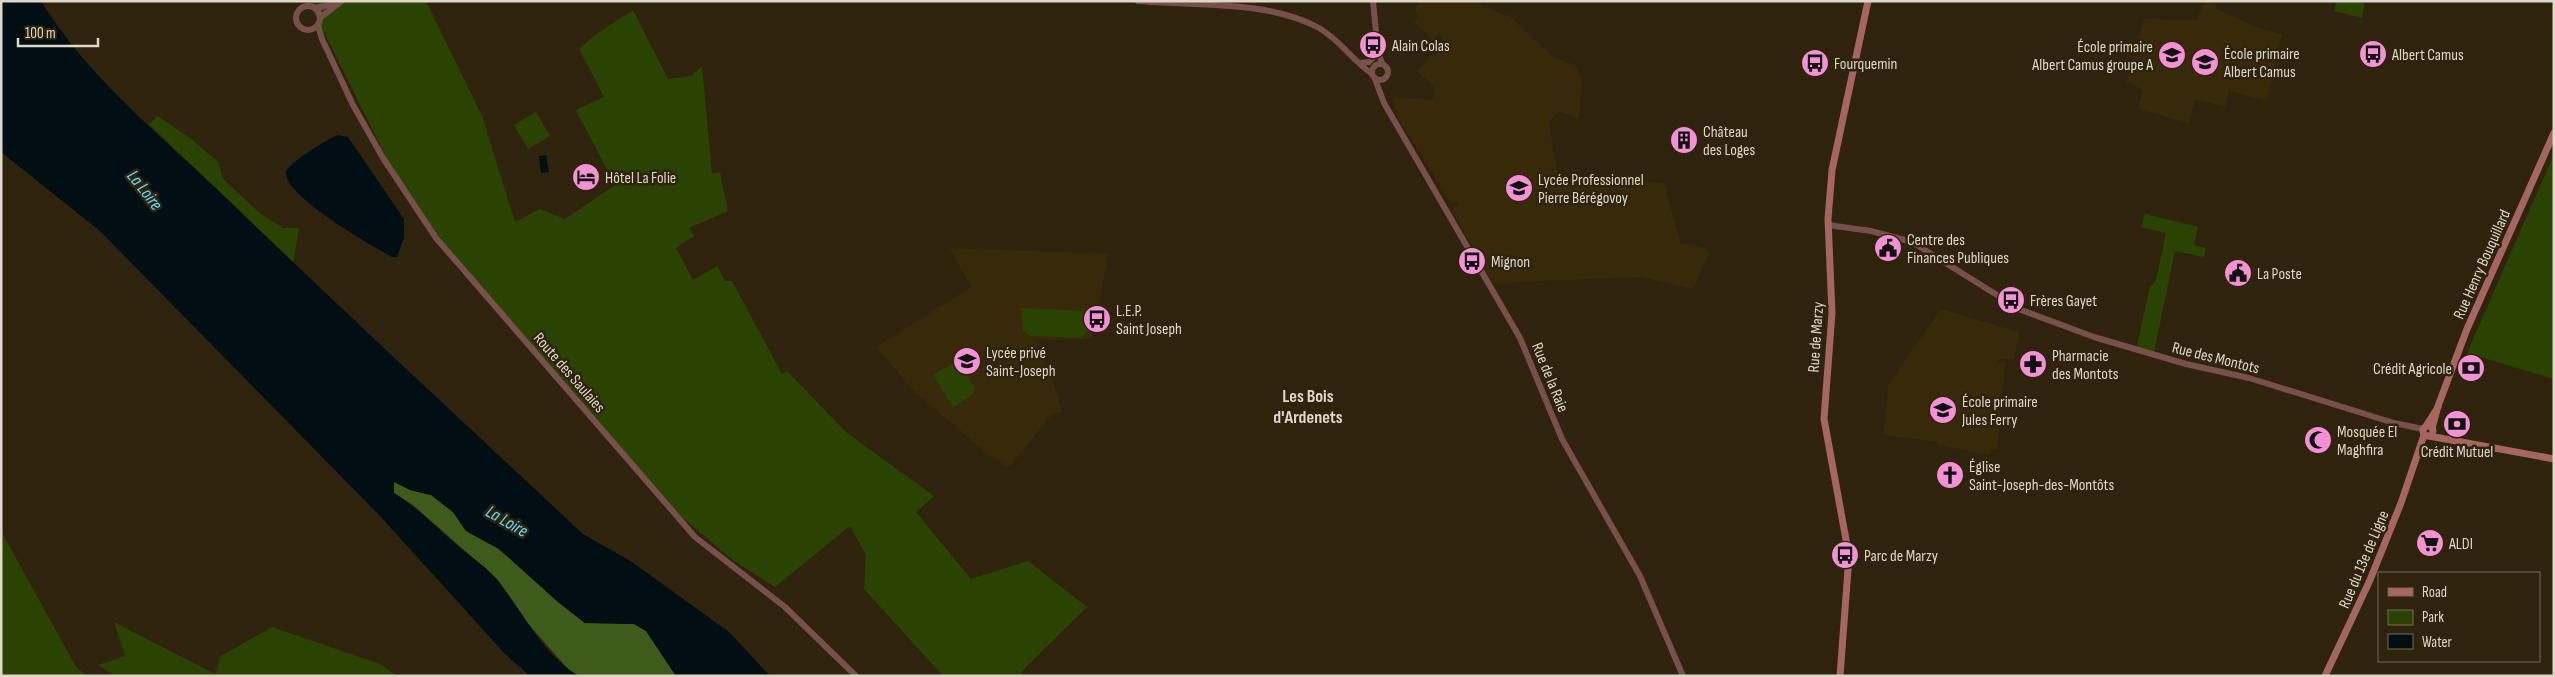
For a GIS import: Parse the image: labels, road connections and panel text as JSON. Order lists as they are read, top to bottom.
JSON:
{
  "streets": {
    "main road": ["Rue Henry Bouquillard", "Rue de Marzy", "Rue du 13e de Ligne"],
    "street": ["Rue des Montots", "Route des Saulaies", "Rue de la Raie"]
  },
  "crossings": [
    ["Rue Henry Bouquillard", "Rue des Montots"],
    ["Rue Henry Bouquillard", "Rue du 13e de Ligne"],
    ["Rue de Marzy", "Rue des Montots"],
    ["Rue des Montots", "Rue du 13e de Ligne"]
  ],
  "districts": ["Les Bois d'Ardenets"],
  "water": ["La Loire"],
  "places": {
    "bus stop": [
      "Alain Colas",
      "Albert Camus",
      "Fourquemin",
      "Mignon",
      "Frères Gayet",
      "L.E.P. Saint Joseph",
      "Parc de Marzy"
    ],
    "school or university": [
      "École primaire Albert Camus groupe A",
      "École primaire Albert Camus",
      "Lycée Professionnel Pierre Bérégovoy",
      "Lycée privé Saint-Joseph",
      "École primaire Jules Ferry"
    ],
    "building": ["Château des Loges"],
    "hotel": ["Hôtel La Folie"],
    "public building": ["Centre des Finances Publiques", "La Poste"],
    "pharmacy": ["Pharmacie des Montots"],
    "bank": ["Crédit Agricole", "Crédit Mutuel"],
    "mosque": ["Mosquée El Maghfira"],
    "church": ["Église Saint-Joseph-des-Montôts"],
    "supermarket": ["ALDI"]
  },
  "legend": ["Road", "Park", "Water"],
  "scale_bar": "100 m"
}
